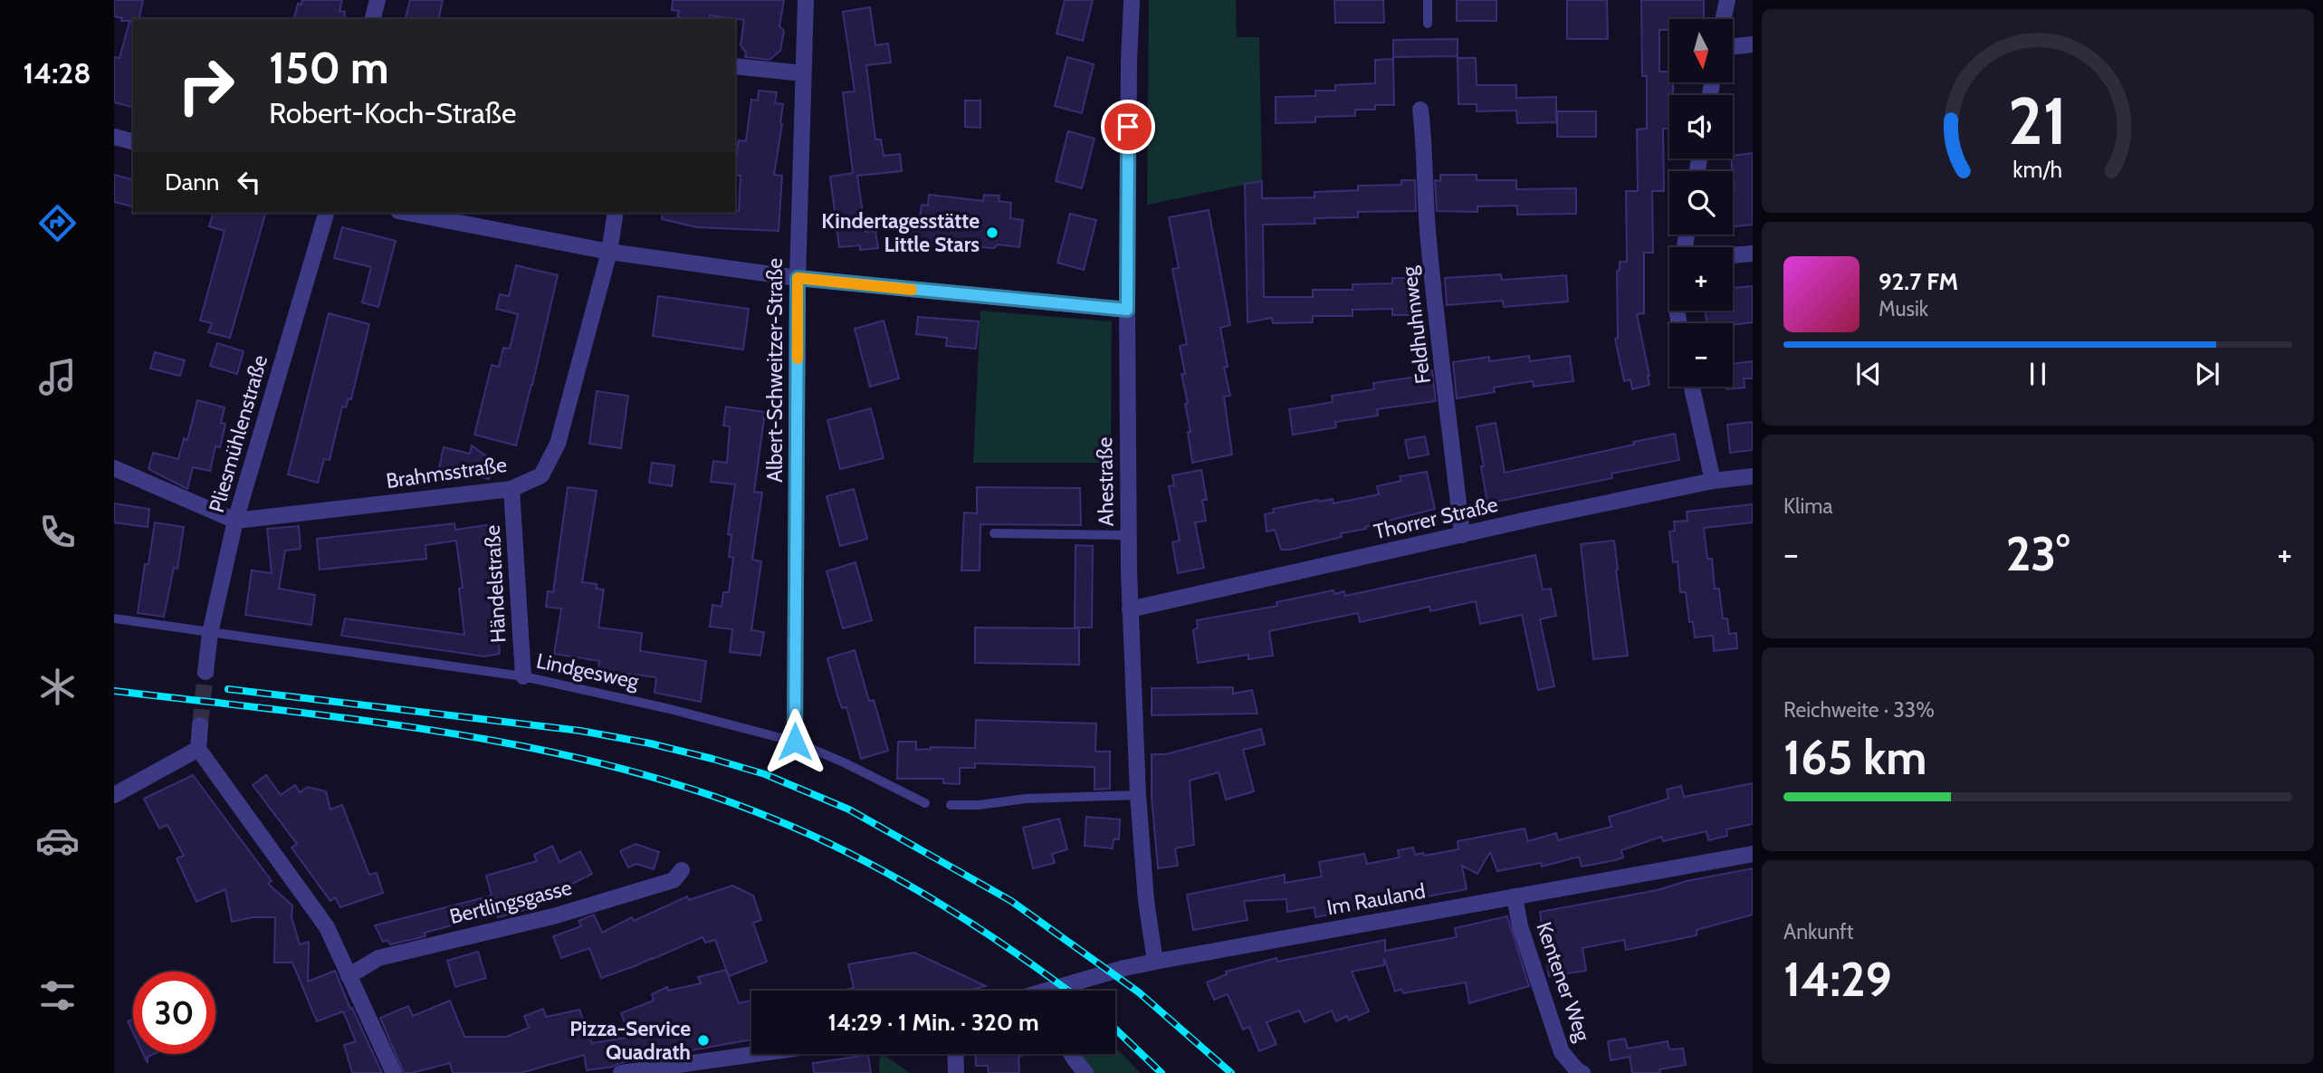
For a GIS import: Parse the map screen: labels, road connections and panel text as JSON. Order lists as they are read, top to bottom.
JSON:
{
  "streets": {
    "street": [
      "Feldhuhnweg",
      "Albert-Schweitzer-Straße",
      "Pliesmühlenstraße",
      "Brahmsstraße",
      "Ahestraße",
      "Thorrer Straße",
      "Händelstraße",
      "Im Rauland",
      "Bertlingsgasse",
      "Kentener Weg"
    ],
    "lane": ["Lindgesweg"]
  },
  "crossings": [
    ["Feldhuhnweg", "Thorrer Straße"],
    ["Albert-Schweitzer-Straße", "Lindgesweg"],
    ["Pliesmühlenstraße", "Brahmsstraße"],
    ["Pliesmühlenstraße", "Lindgesweg"],
    ["Brahmsstraße", "Händelstraße"],
    ["Ahestraße", "Thorrer Straße"],
    ["Ahestraße", "Im Rauland"],
    ["Händelstraße", "Lindgesweg"],
    ["Im Rauland", "Kentener Weg"]
  ],
  "places": ["Kindertagesstätte Little Stars", "Pizza-Service Quadrath"],
  "north": "bottom",
  "page": {
    "tabs": "14:28",
    "map_buttons": ["+", "−"],
    "turn": ["150 m", "Robert-Koch-Straße"],
    "then": "Dann",
    "song": ["92.7 FM", "Musik"],
    "tile": [
      "Klima",
      ["Reichweite · 33%", "165 km"],
      ["Ankunft", "14:29"]
    ],
    "heat": ["−", "23°", "+"],
    "limit": "30",
    "trip": "14:29 · 1 Min. · 320 m",
    "gauge": ["21", "km/h"]
  }
}
